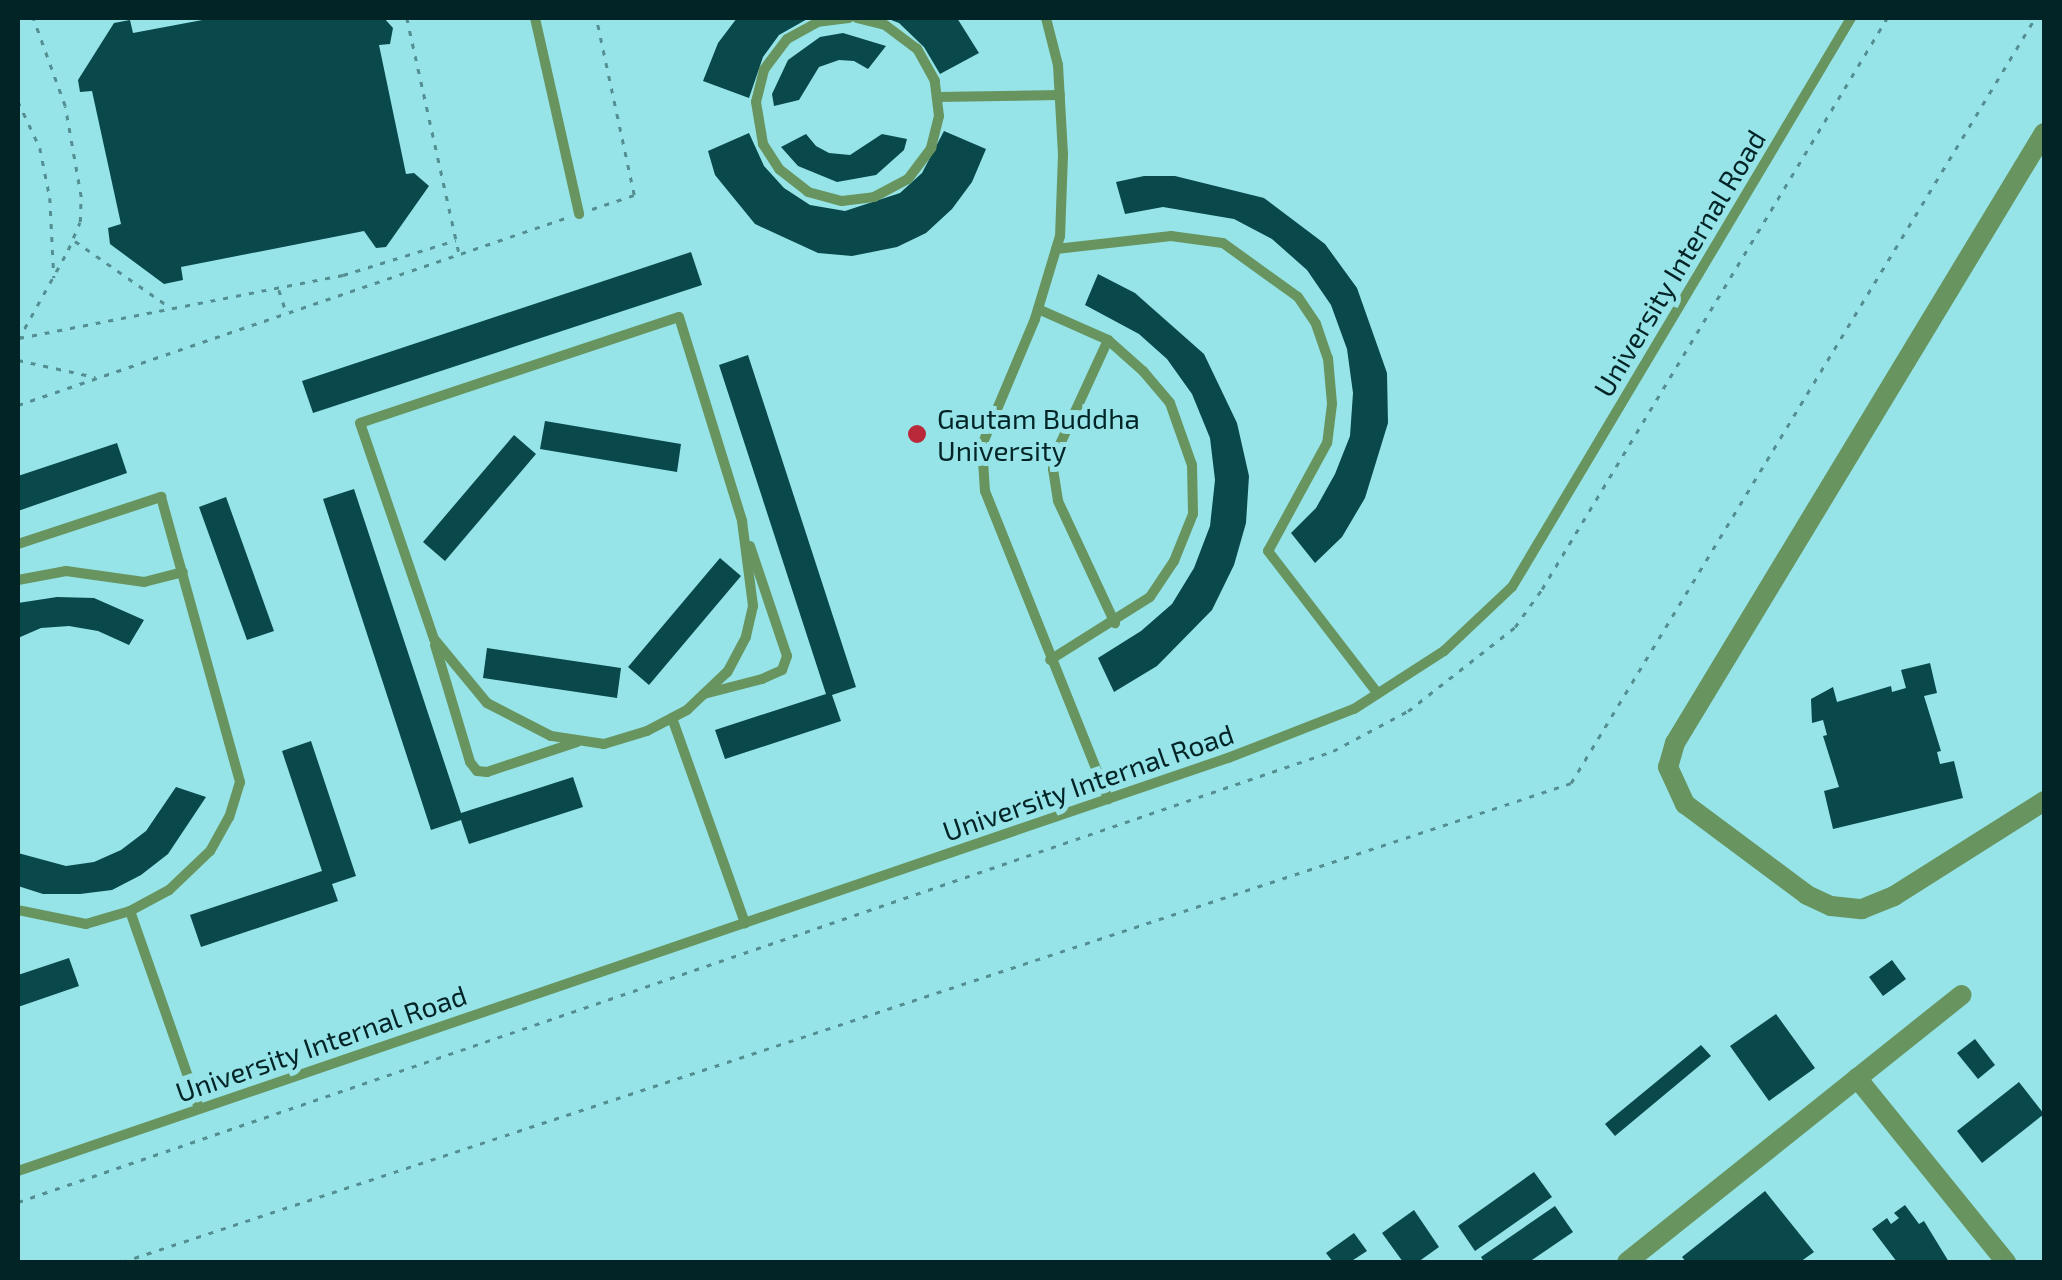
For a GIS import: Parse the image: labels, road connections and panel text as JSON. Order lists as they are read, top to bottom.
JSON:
{
  "streets": {
    "lane": ["University Internal Road"]
  },
  "places": ["Gautam Buddha University"]
}
